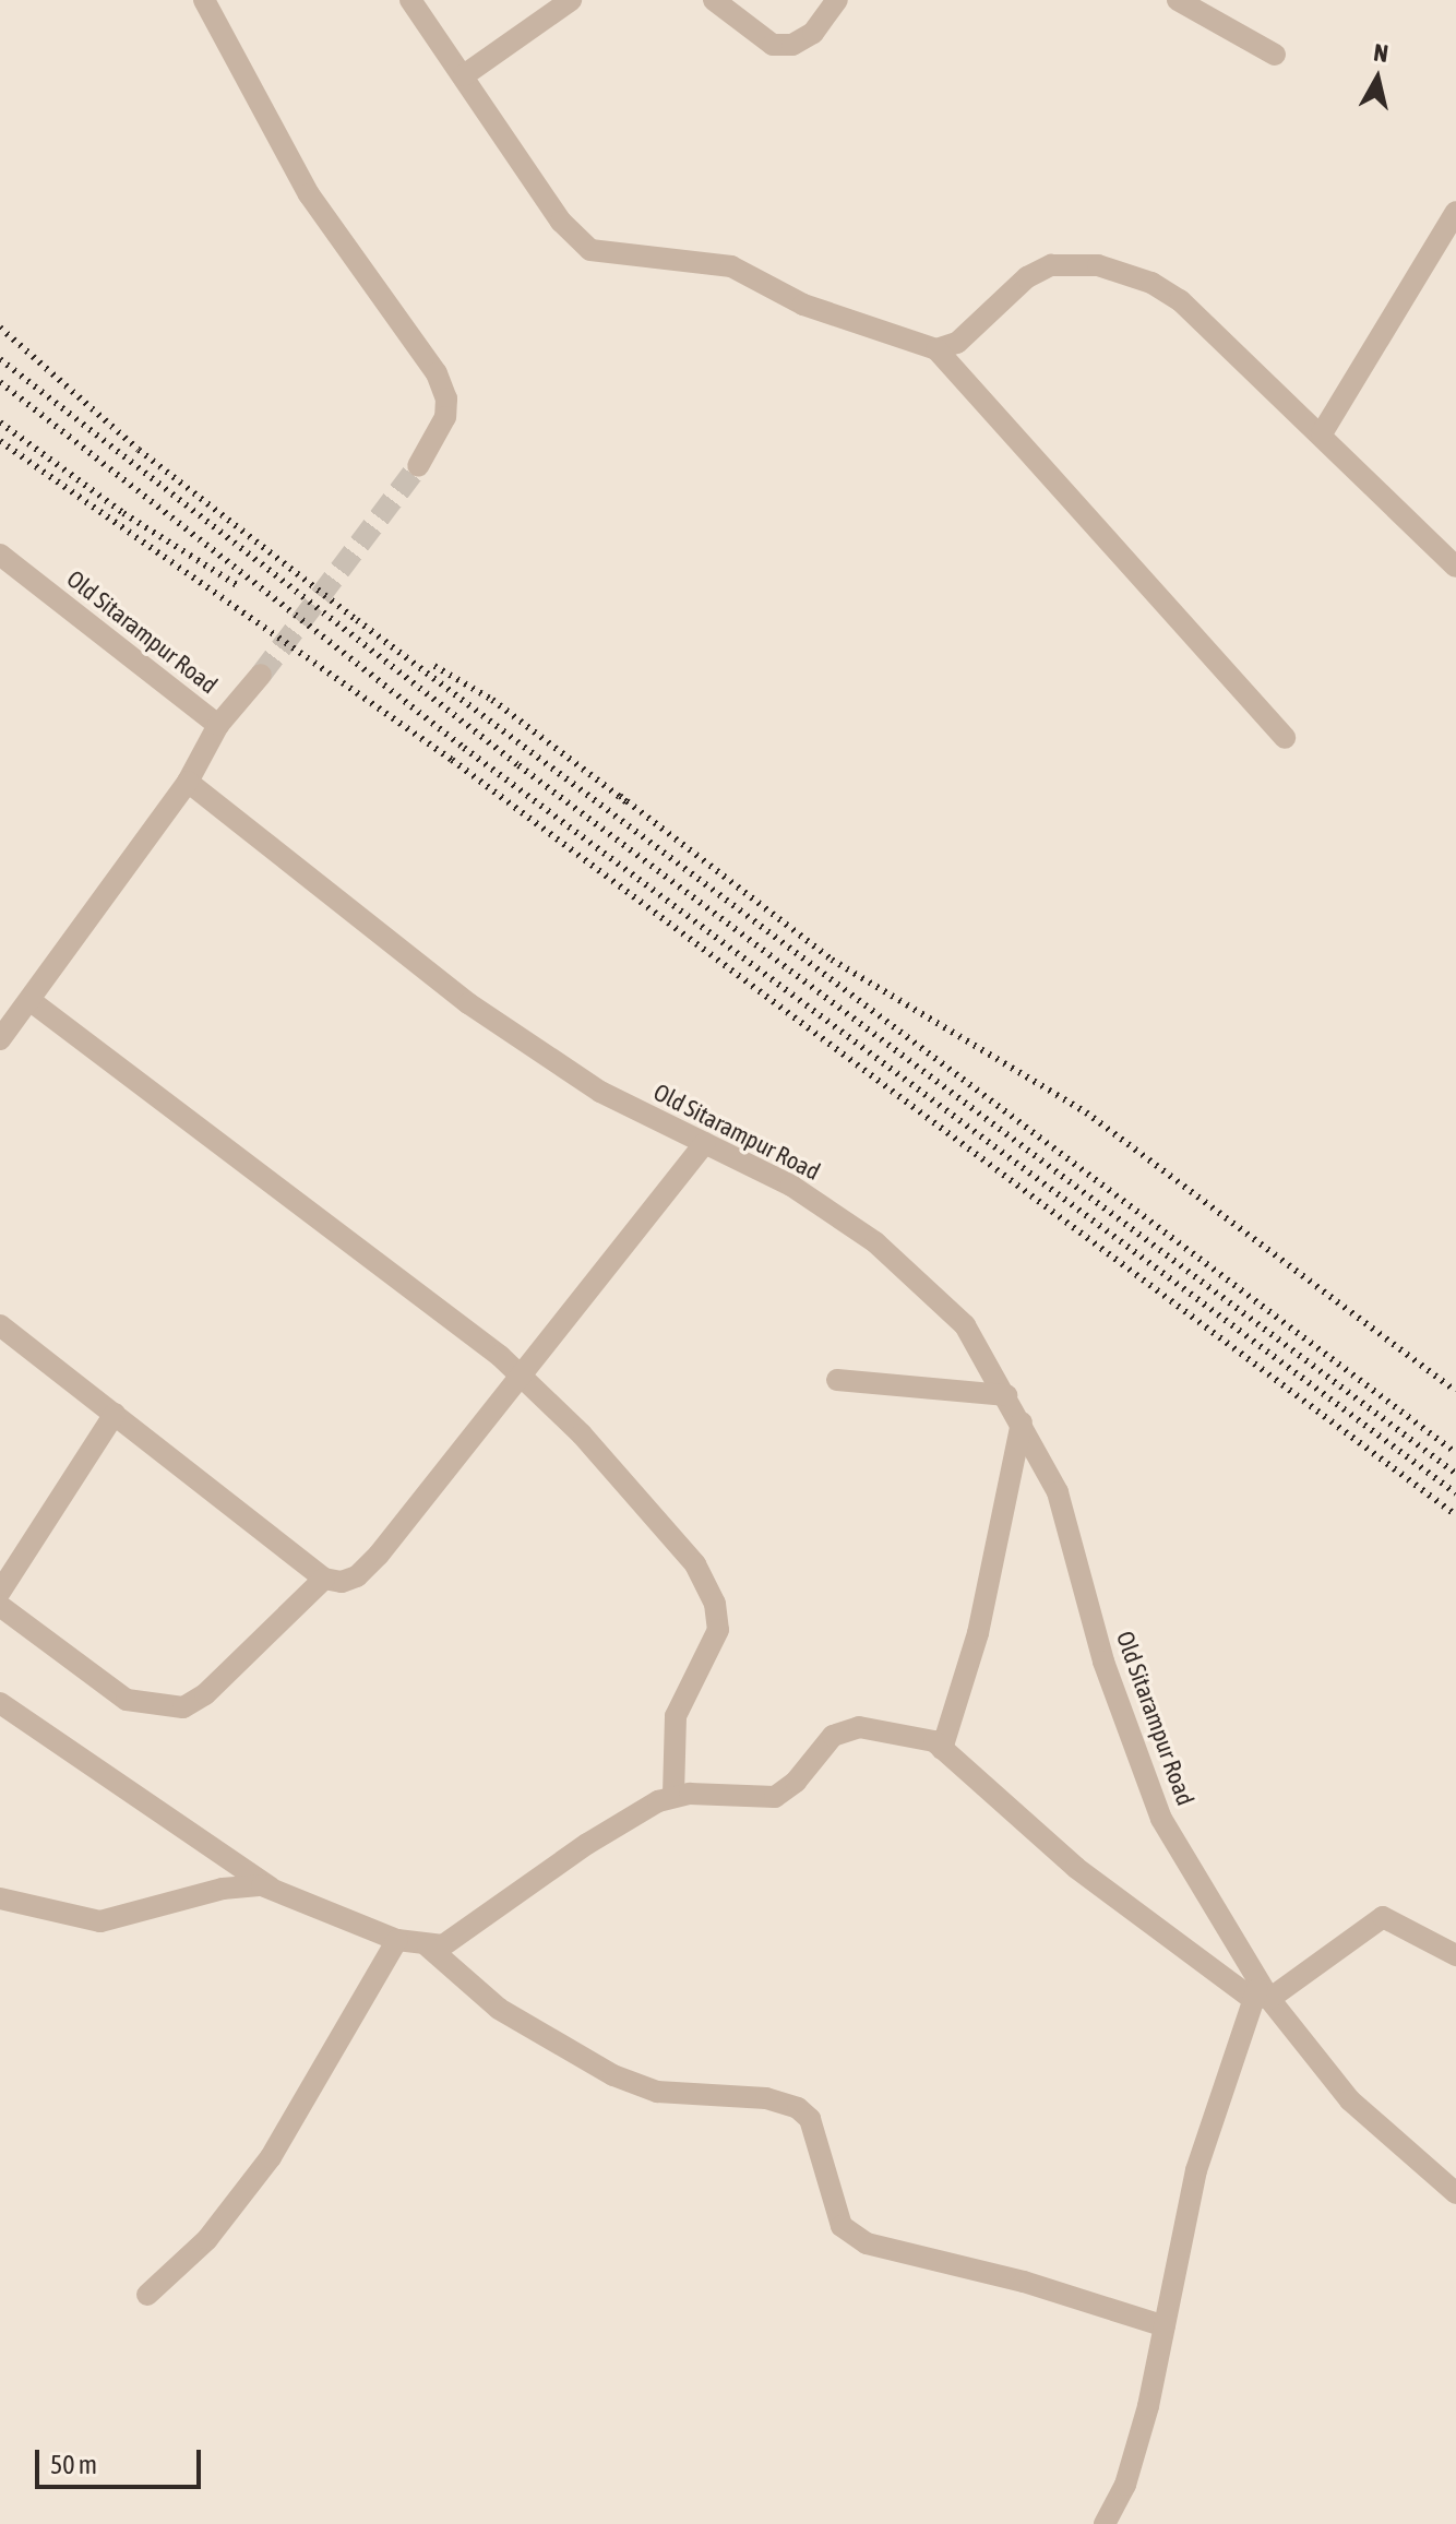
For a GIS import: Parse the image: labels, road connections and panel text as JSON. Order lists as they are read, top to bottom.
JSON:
{
  "streets": {
    "street": ["Old Sitarampur Road"]
  },
  "scale_bar": "50 m",
  "north": "top"
}
